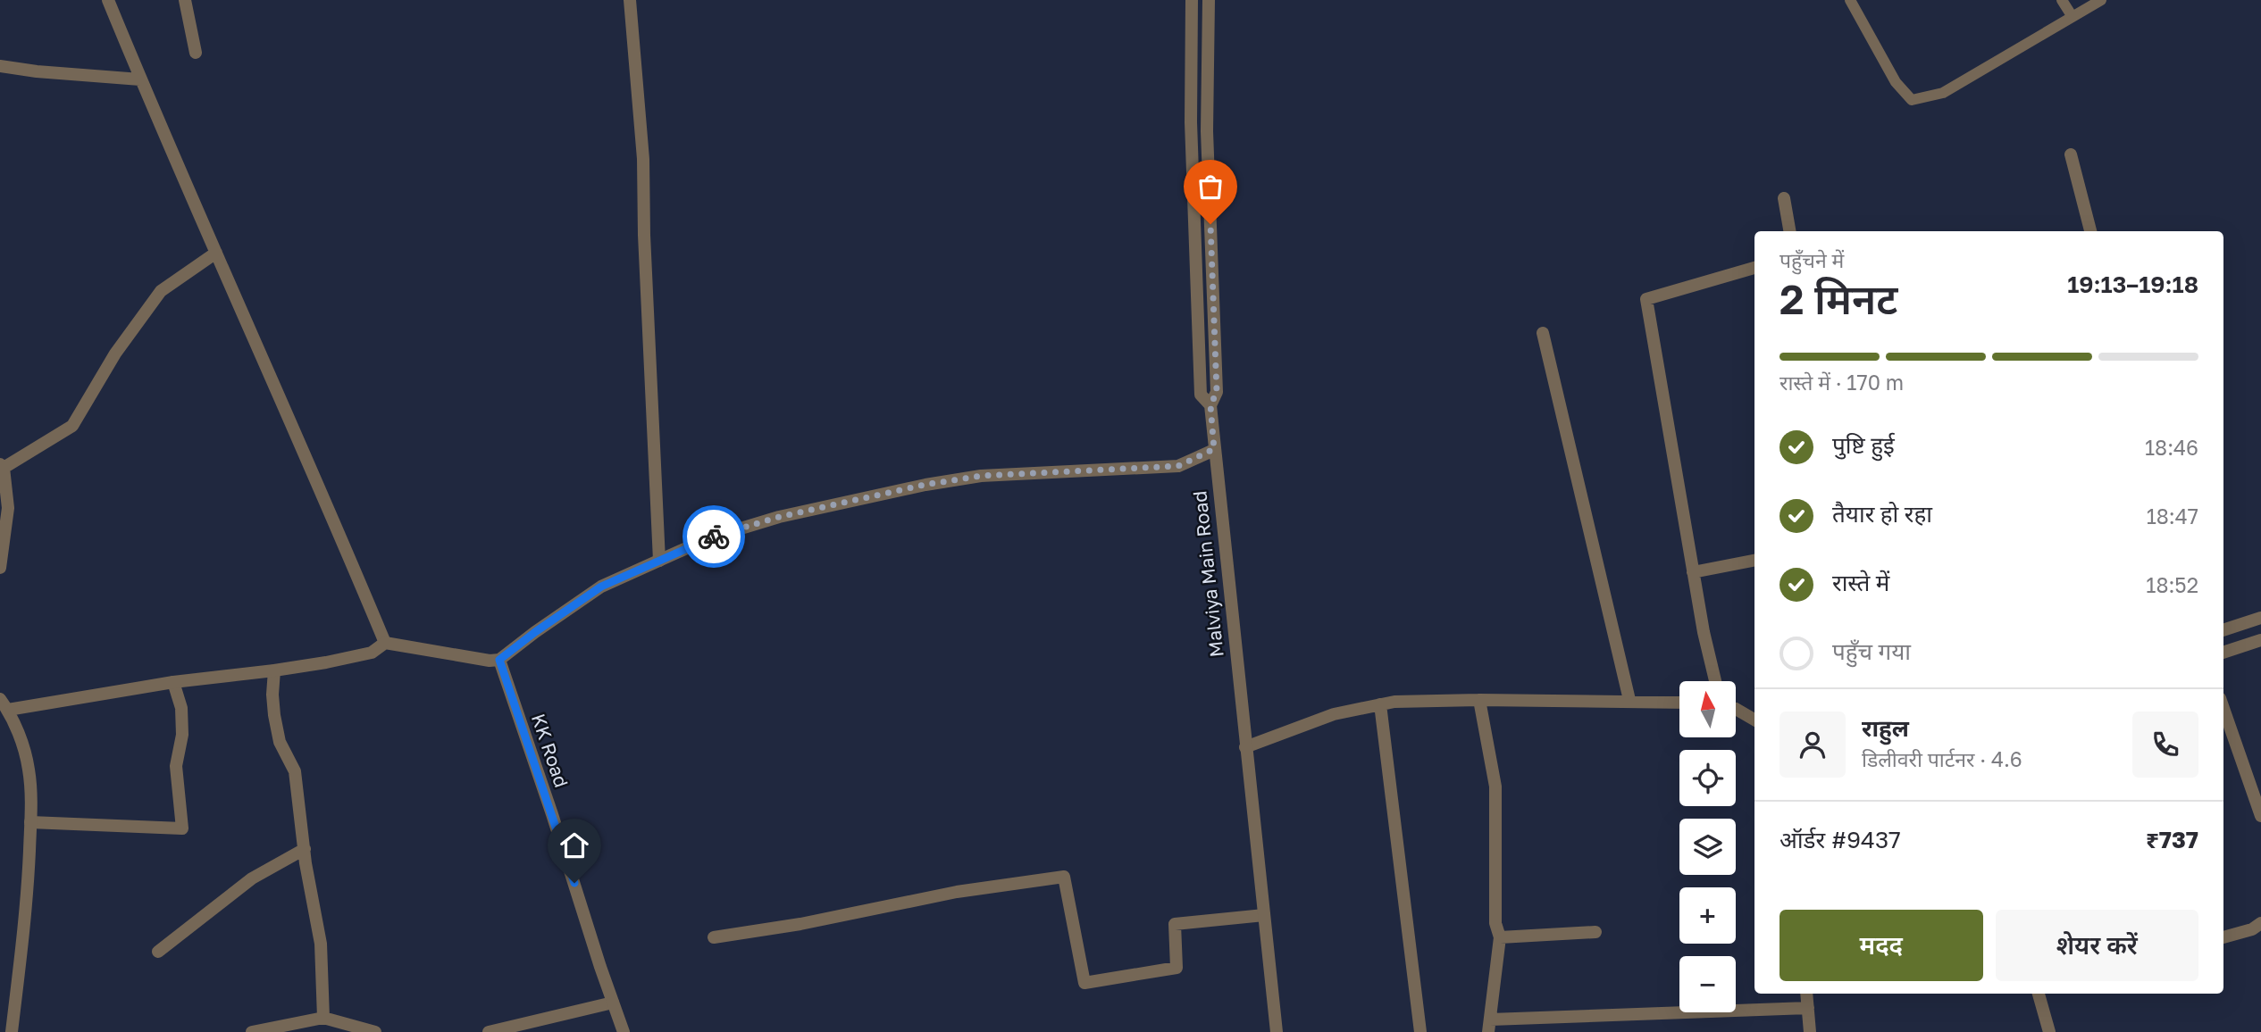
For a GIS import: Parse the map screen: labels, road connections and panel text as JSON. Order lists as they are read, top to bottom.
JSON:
{
  "streets": {
    "street": ["Malviya Main Road", "KK Road"]
  },
  "north": "top",
  "page": {
    "heading": ["2 मिनट", "पहुँचने में", "19:13–19:18"],
    "panel": [
      "राहुल",
      "डिलीवरी पार्टनर · 4.6",
      "ऑर्डर #9437",
      "₹737"
    ],
    "bar": "रास्ते में · 170 m",
    "list": [
      ["पुष्टि हुई", "18:46"],
      ["तैयार हो रहा", "18:47"],
      ["रास्ते में", "18:52"],
      "पहुँच गया"
    ],
    "map_buttons": ["+", "−"],
    "buttons": ["मदद", "शेयर करें"]
  }
}
